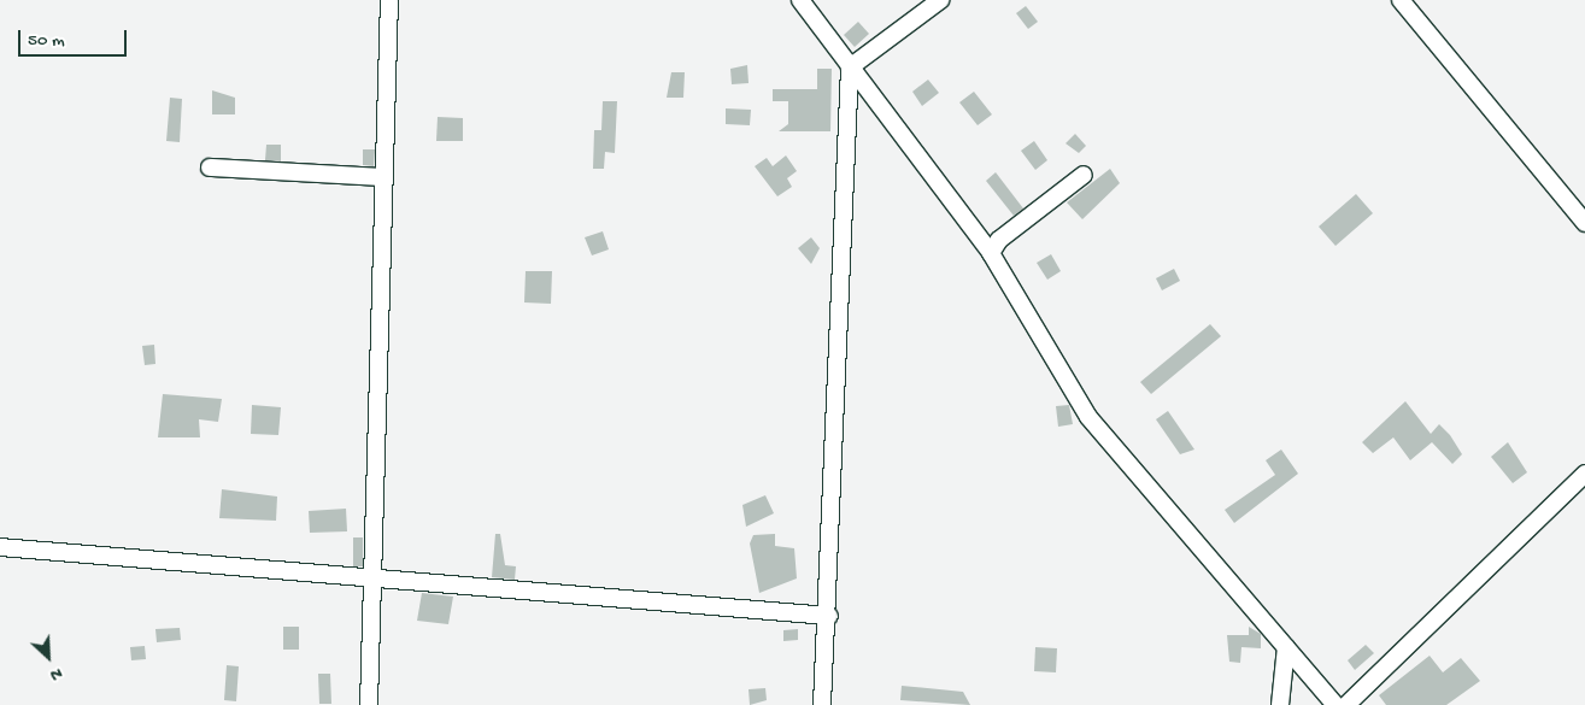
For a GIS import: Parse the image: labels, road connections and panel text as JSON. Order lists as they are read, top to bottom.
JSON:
{
  "scale_bar": "50 m",
  "north": "bottom right"
}
